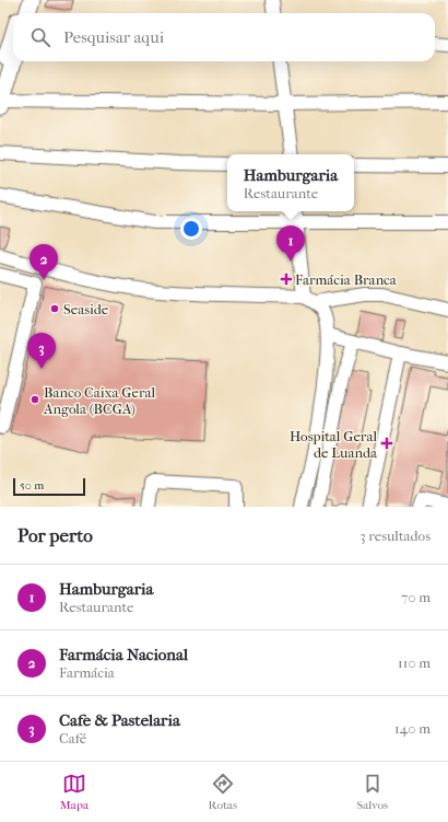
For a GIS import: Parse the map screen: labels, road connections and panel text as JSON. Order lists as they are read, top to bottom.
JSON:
{
  "places": {
    "health": ["Farmácia Branca", "Hospital Geral de Luanda"],
    "other": ["Seaside", "Banco Caixa Geral Angola (BCGA)"]
  },
  "scale_bar": "50 m",
  "page": {
    "search": "Pesquisar aqui",
    "popup": ["Hamburgaria", "Restaurante"],
    "pins": ["1", "2", "3"],
    "scale": "50 m",
    "heading": ["Por perto", "3 resultados"],
    "list": [
      {
        "mark": "1",
        "name": "Hamburgaria",
        "note": "Restaurante",
        "value": "70 m"
      },
      {
        "mark": "2",
        "name": "Farmácia Nacional",
        "note": "Farmácia",
        "value": "110 m"
      },
      {
        "mark": "3",
        "name": "Cafe & Pastelaria",
        "note": "Café",
        "value": "140 m"
      }
    ],
    "nav": ["Mapa", "Rotas", "Salvos"]
  }
}
